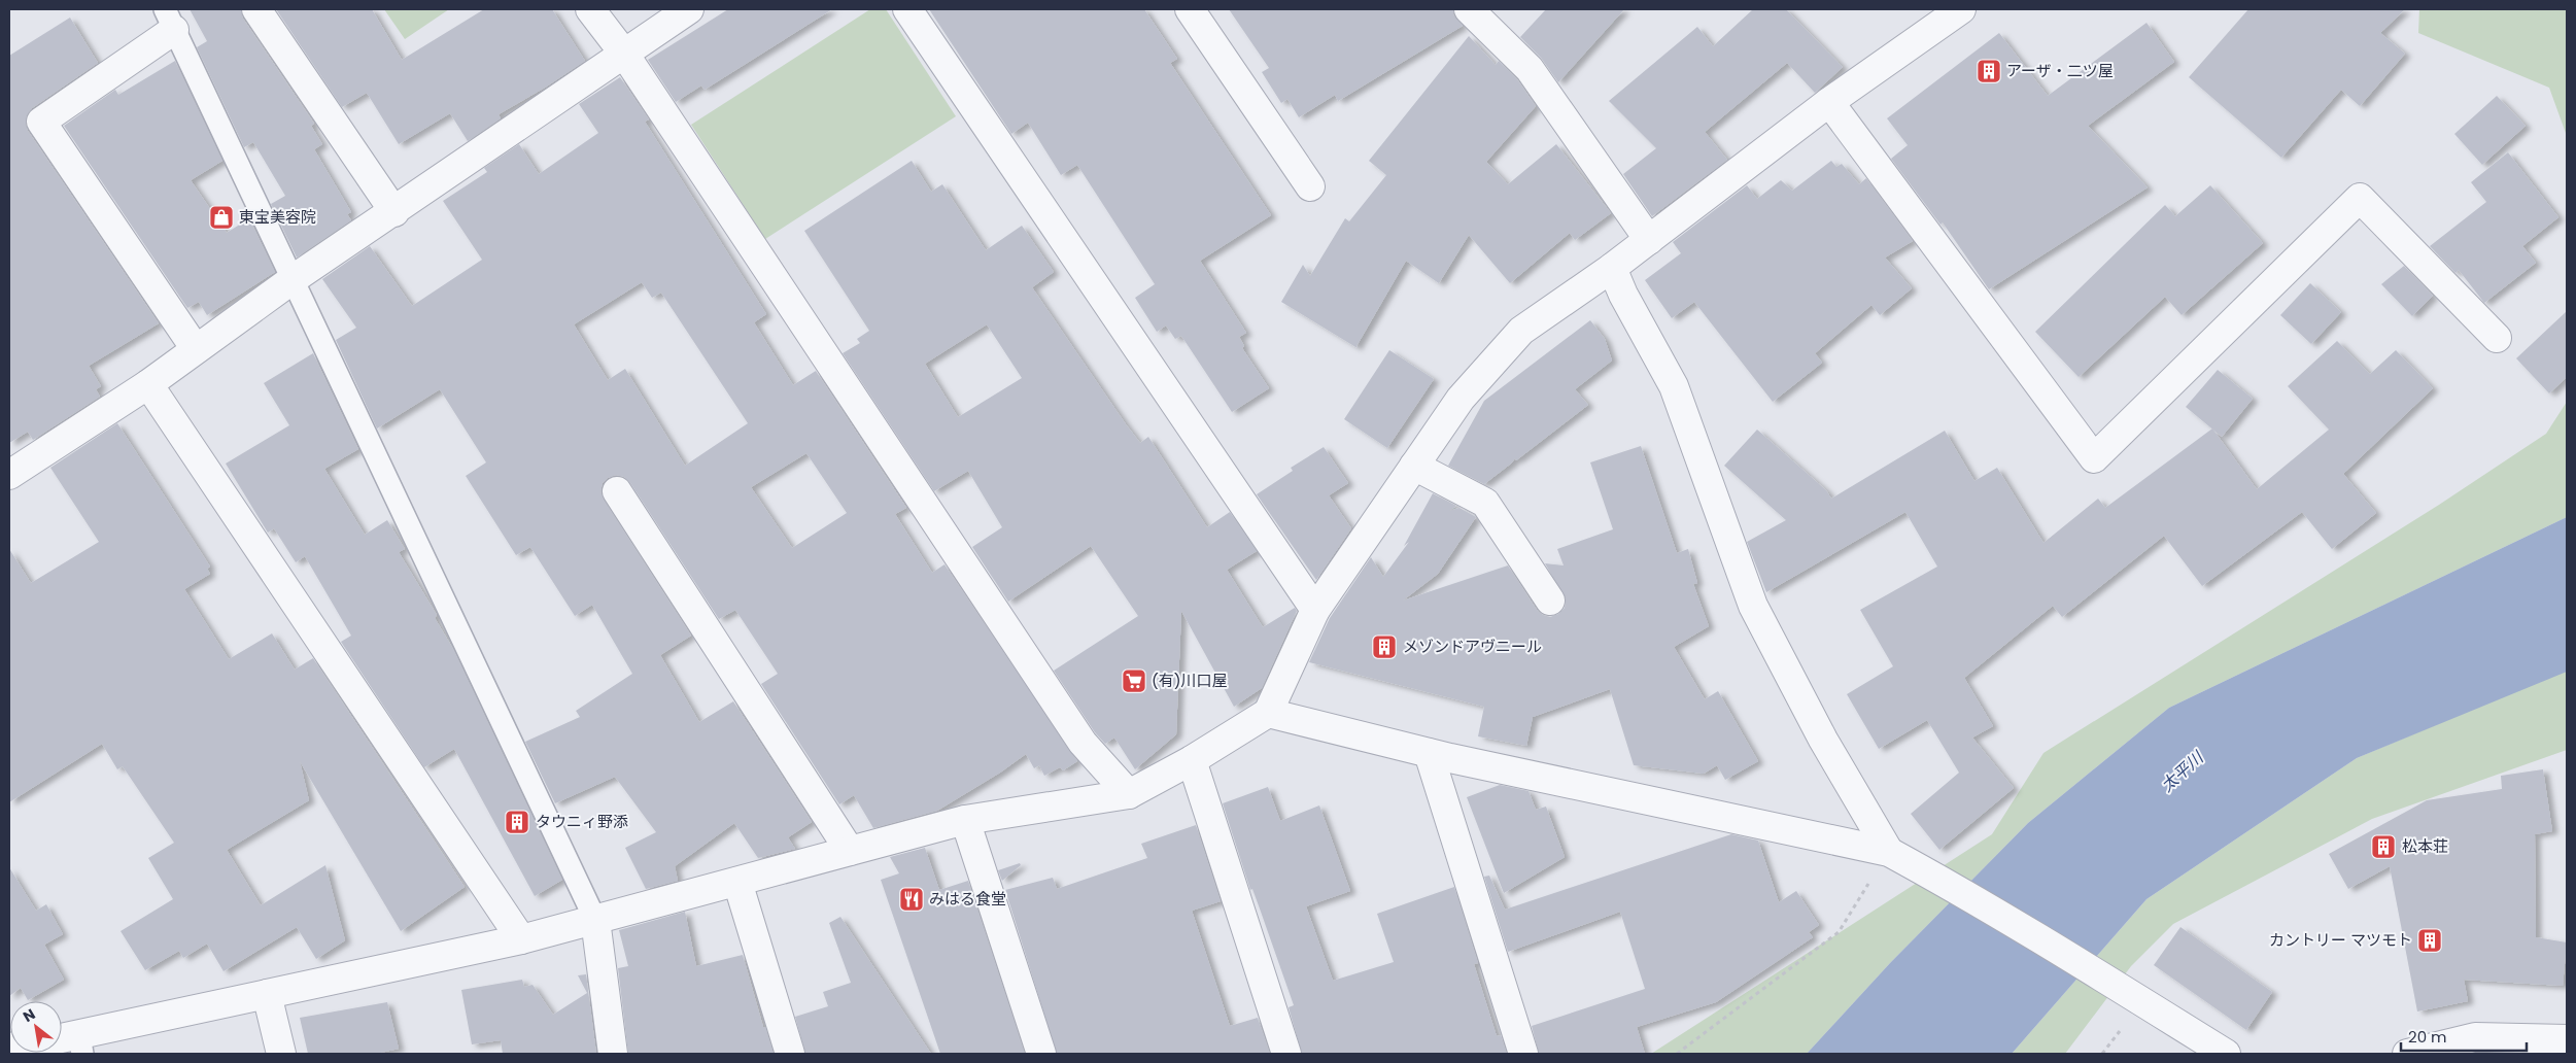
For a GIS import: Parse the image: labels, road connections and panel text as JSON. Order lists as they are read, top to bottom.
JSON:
{
  "water": ["太平川"],
  "places": {
    "building": [
      "アーザ・二ツ屋",
      "メゾンドアヴニール",
      "タウニィ野添",
      "松本荘",
      "カントリー マツモト"
    ],
    "shop": ["東宝美容院"],
    "supermarket": ["(有)川口屋"],
    "restaurant": ["みはる食堂"]
  },
  "scale_bar": "20 m",
  "north": "top left"
}
